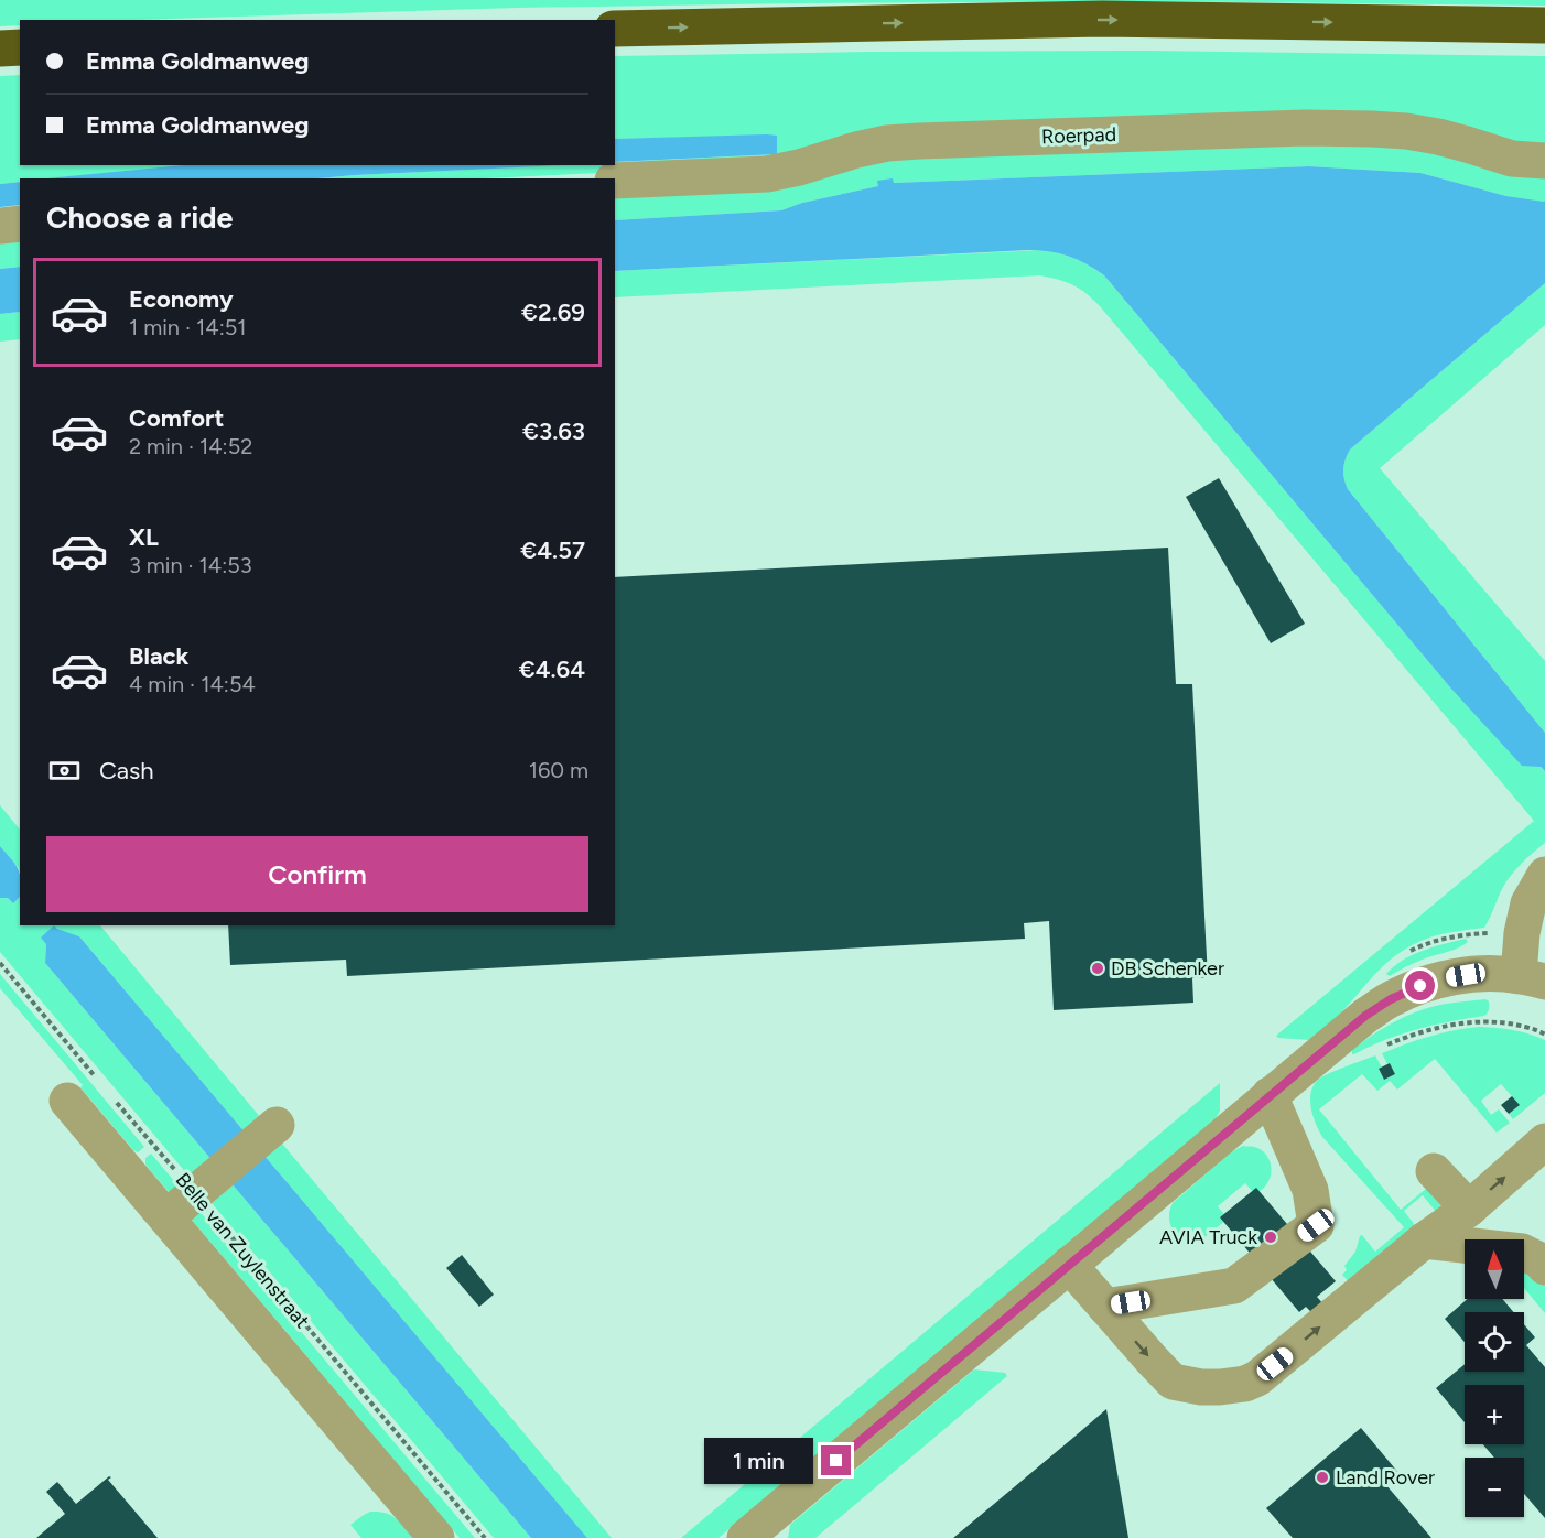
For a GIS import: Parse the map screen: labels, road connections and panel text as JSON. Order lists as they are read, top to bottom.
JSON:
{
  "streets": {
    "street": ["Roerpad", "Belle van Zuylenstraat"]
  },
  "places": ["DB Schenker", "AVIA Truck", "Land Rover"],
  "north": "top",
  "page": {
    "banner": ["Emma Goldmanweg", "Emma Goldmanweg"],
    "heading": "Choose a ride",
    "list": [
      {
        "name": "Economy",
        "note": "1 min · 14:51",
        "value": "€2.69"
      },
      {
        "name": "Comfort",
        "note": "2 min · 14:52",
        "value": "€3.63"
      },
      {
        "name": "XL",
        "note": "3 min · 14:53",
        "value": "€4.57"
      },
      {
        "name": "Black",
        "note": "4 min · 14:54",
        "value": "€4.64"
      }
    ],
    "pay": ["Cash", "160 m"],
    "buttons": "Confirm",
    "map_buttons": ["+", "−"],
    "bubble": "1 min"
  }
}
